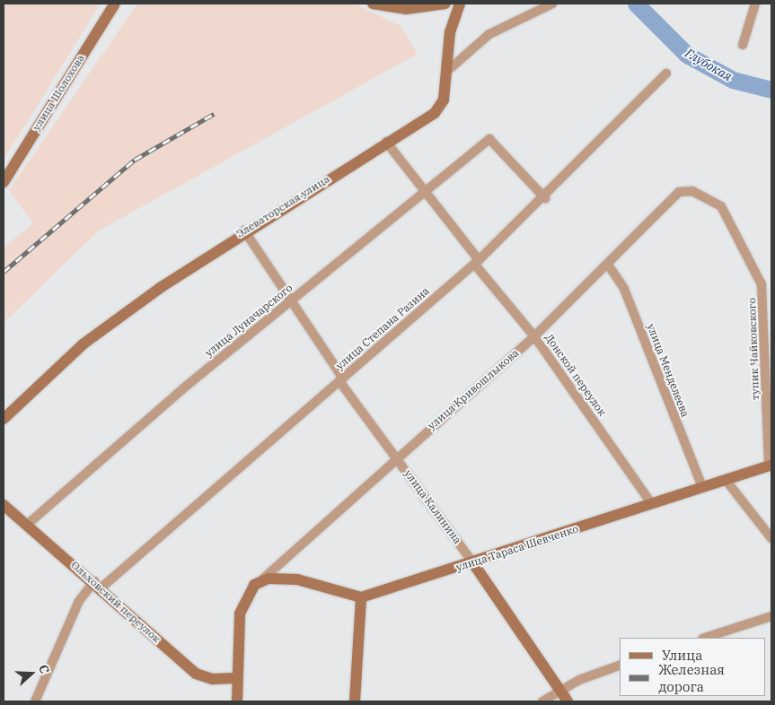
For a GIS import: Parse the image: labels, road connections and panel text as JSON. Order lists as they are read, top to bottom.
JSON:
{
  "streets": {
    "street": [
      "улица Шолохова",
      "Элеваторская улица",
      "улица Луначарского",
      "улица Степана Разина",
      "тупик Чайковского",
      "улица Менделеева",
      "Донской переулок",
      "улица Кривошлыкова",
      "улица Калинина",
      "улица Тараса Шевченко",
      "Ольховский переулок"
    ]
  },
  "crossings": [
    ["Элеваторская улица", "Донской переулок"],
    ["Элеваторская улица", "улица Калинина"],
    ["улица Луначарского", "улица Степана Разина"],
    ["улица Луначарского", "Донской переулок"],
    ["улица Луначарского", "улица Калинина"],
    ["улица Луначарского", "Ольховский переулок"],
    ["улица Степана Разина", "Донской переулок"],
    ["улица Степана Разина", "улица Калинина"],
    ["улица Степана Разина", "Ольховский переулок"],
    ["тупик Чайковского", "улица Кривошлыкова"],
    ["тупик Чайковского", "улица Тараса Шевченко"],
    ["улица Менделеева", "улица Кривошлыкова"],
    ["улица Менделеева", "улица Тараса Шевченко"],
    ["Донской переулок", "улица Кривошлыкова"],
    ["Донской переулок", "улица Тараса Шевченко"],
    ["улица Кривошлыкова", "улица Калинина"],
    ["улица Кривошлыкова", "Ольховский переулок"],
    ["улица Калинина", "улица Тараса Шевченко"]
  ],
  "water": ["Глубокая"],
  "legend": ["Улица", "Железная дорога"],
  "north": "right"
}
